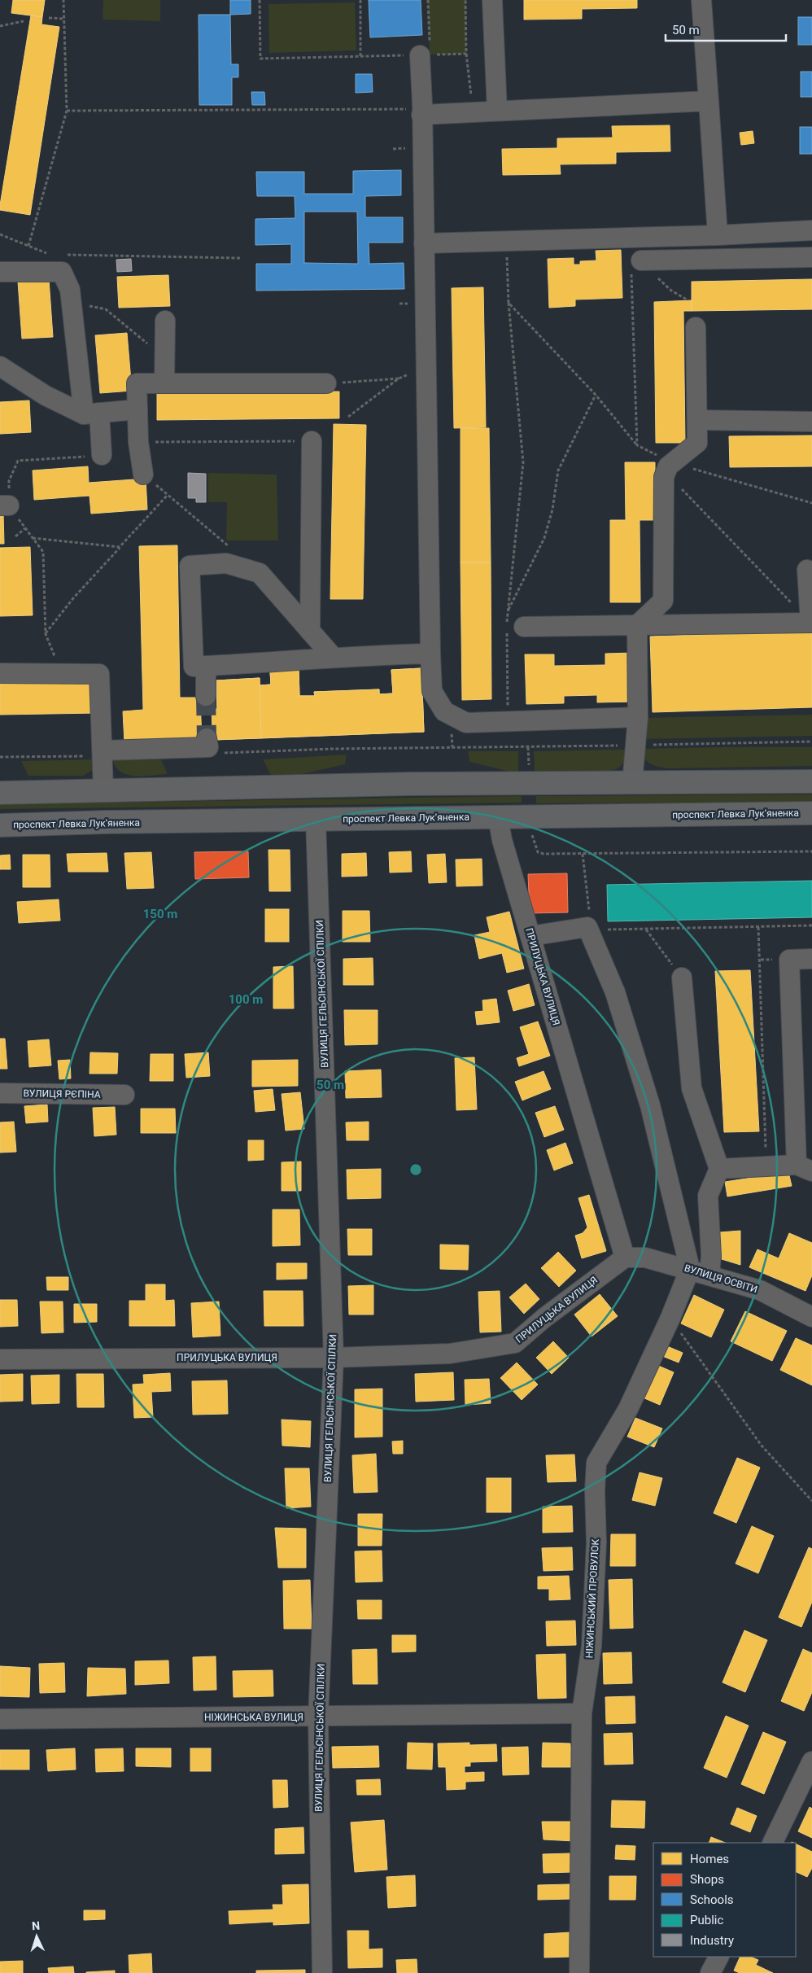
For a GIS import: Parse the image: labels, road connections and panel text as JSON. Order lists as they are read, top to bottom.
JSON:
{
  "streets": {
    "main road": ["проспект Левка Лукʼяненка"],
    "street": [
      "ПРИЛУЦЬКА ВУЛИЦЯ",
      "ВУЛИЦЯ ГЕЛЬСІНСЬКОЇ СПІЛКИ",
      "ВУЛИЦЯ РЄПІНА",
      "ВУЛИЦЯ ОСВІТИ",
      "НІЖИНСЬКИЙ ПРОВУЛОК",
      "НІЖИНСЬКА ВУЛИЦЯ"
    ]
  },
  "crossings": [
    ["проспект Левка Лукʼяненка", "ПРИЛУЦЬКА ВУЛИЦЯ"],
    ["проспект Левка Лукʼяненка", "ВУЛИЦЯ ГЕЛЬСІНСЬКОЇ СПІЛКИ"],
    ["ПРИЛУЦЬКА ВУЛИЦЯ", "ВУЛИЦЯ ГЕЛЬСІНСЬКОЇ СПІЛКИ"],
    ["ПРИЛУЦЬКА ВУЛИЦЯ", "ВУЛИЦЯ ОСВІТИ"],
    ["ВУЛИЦЯ ГЕЛЬСІНСЬКОЇ СПІЛКИ", "НІЖИНСЬКА ВУЛИЦЯ"],
    ["ВУЛИЦЯ ОСВІТИ", "НІЖИНСЬКИЙ ПРОВУЛОК"],
    ["НІЖИНСЬКИЙ ПРОВУЛОК", "НІЖИНСЬКА ВУЛИЦЯ"]
  ],
  "legend": [
    "Homes",
    "Shops",
    "Schools",
    "Public",
    "Industry"
  ],
  "scale_bar": "50 m",
  "north": "top",
  "rings": ["150 m", "100 m", "50 m"]
}
